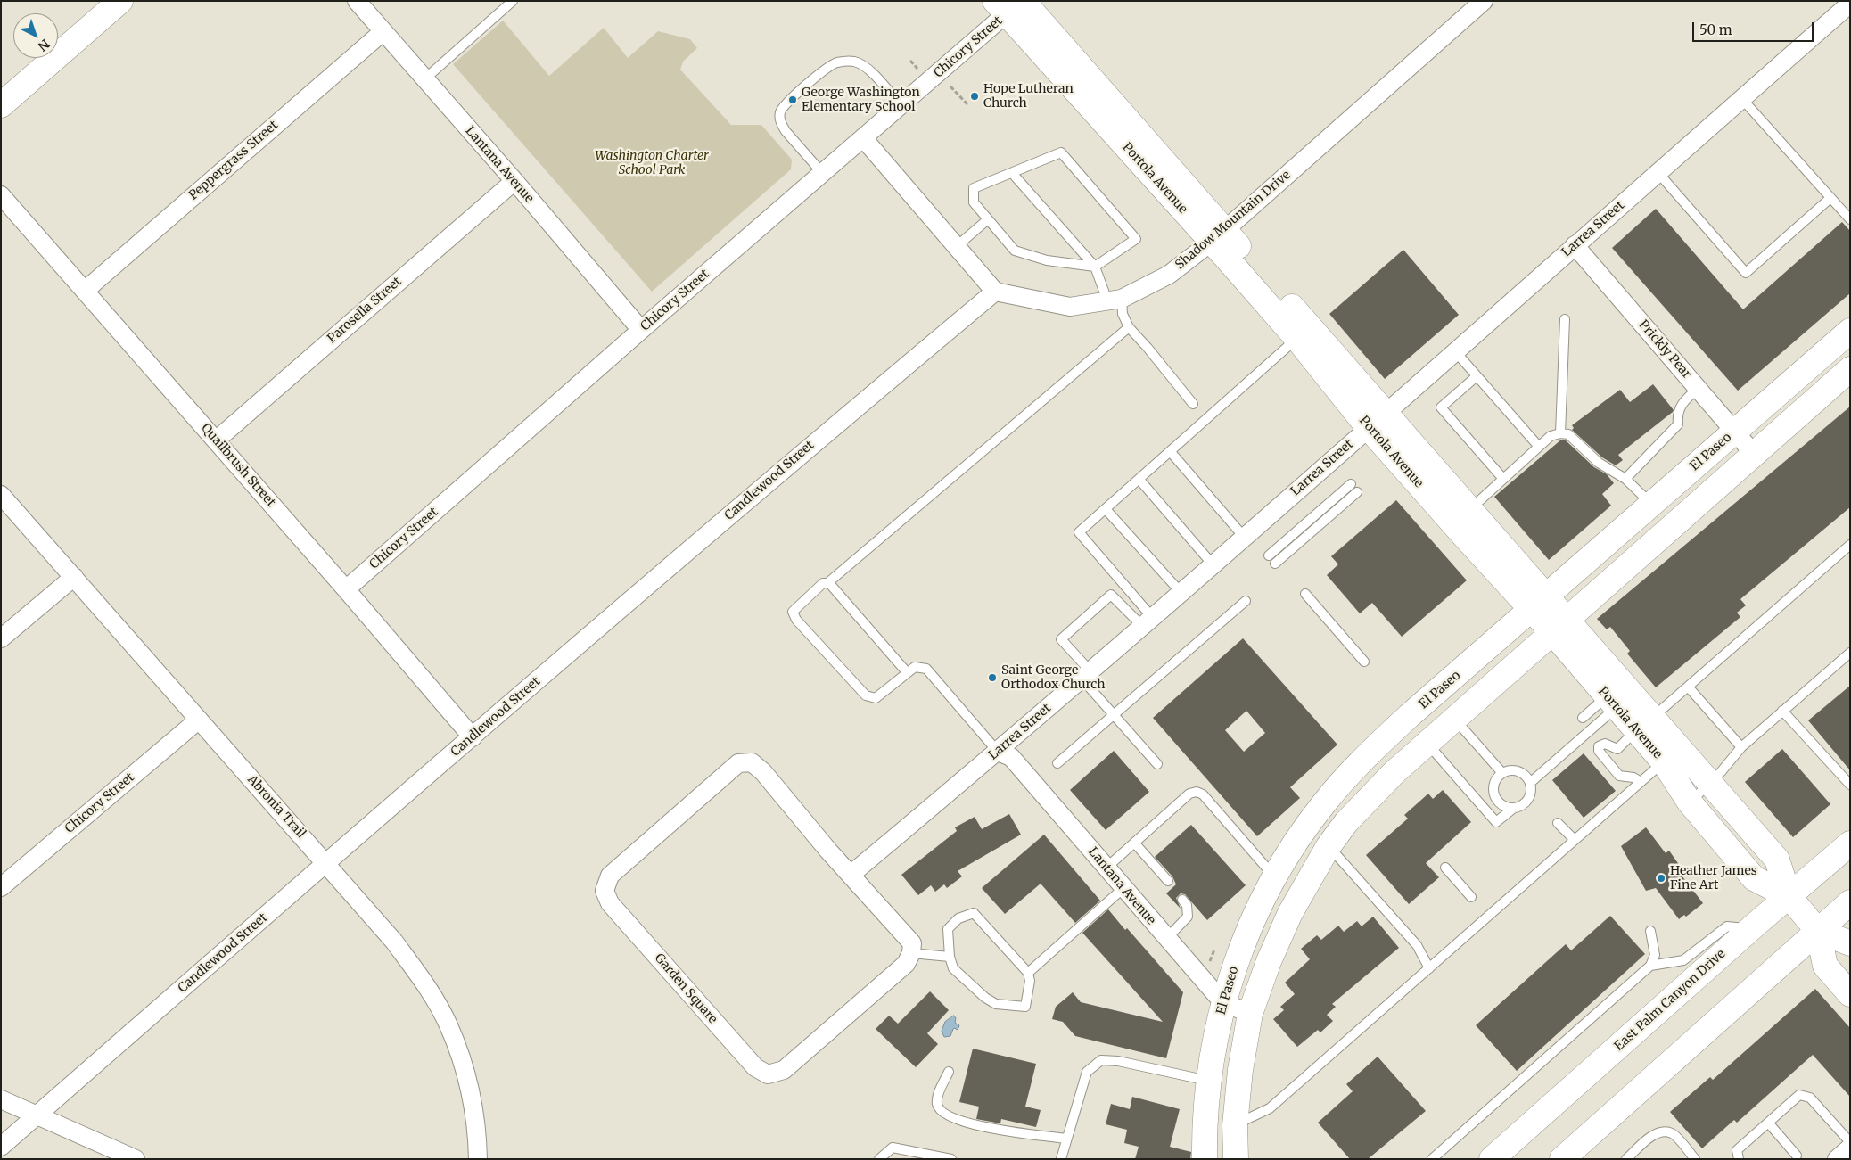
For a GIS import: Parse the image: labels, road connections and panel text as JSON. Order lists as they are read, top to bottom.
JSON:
{
  "streets": {
    "street": [
      "Chicory Street",
      "Peppergrass Street",
      "Lantana Avenue",
      "Portola Avenue",
      "Shadow Mountain Drive",
      "Larrea Street",
      "Parosella Street",
      "Prickly Pear",
      "El Paseo",
      "Quailbrush Street",
      "Candlewood Street",
      "Abronia Trail",
      "Garden Square",
      "East Palm Canyon Drive"
    ]
  },
  "crossings": [
    ["Chicory Street", "Lantana Avenue"],
    ["Chicory Street", "Portola Avenue"],
    ["Chicory Street", "Quailbrush Street"],
    ["Chicory Street", "Abronia Trail"],
    ["Peppergrass Street", "Lantana Avenue"],
    ["Peppergrass Street", "Quailbrush Street"],
    ["Lantana Avenue", "Larrea Street"],
    ["Lantana Avenue", "Parosella Street"],
    ["Lantana Avenue", "El Paseo"],
    ["Portola Avenue", "Shadow Mountain Drive"],
    ["Portola Avenue", "Larrea Street"],
    ["Portola Avenue", "El Paseo"],
    ["Portola Avenue", "East Palm Canyon Drive"],
    ["Shadow Mountain Drive", "Candlewood Street"],
    ["Larrea Street", "Prickly Pear"],
    ["Larrea Street", "Garden Square"],
    ["Parosella Street", "Quailbrush Street"],
    ["Prickly Pear", "El Paseo"],
    ["Quailbrush Street", "Candlewood Street"],
    ["Candlewood Street", "Abronia Trail"]
  ],
  "parks": ["Washington Charter School Park"],
  "places": [
    "Hope Lutheran Church",
    "George Washington Elementary School",
    "Saint George Orthodox Church",
    "Heather James Fine Art"
  ],
  "scale_bar": "50 m",
  "north": "bottom right"
}
